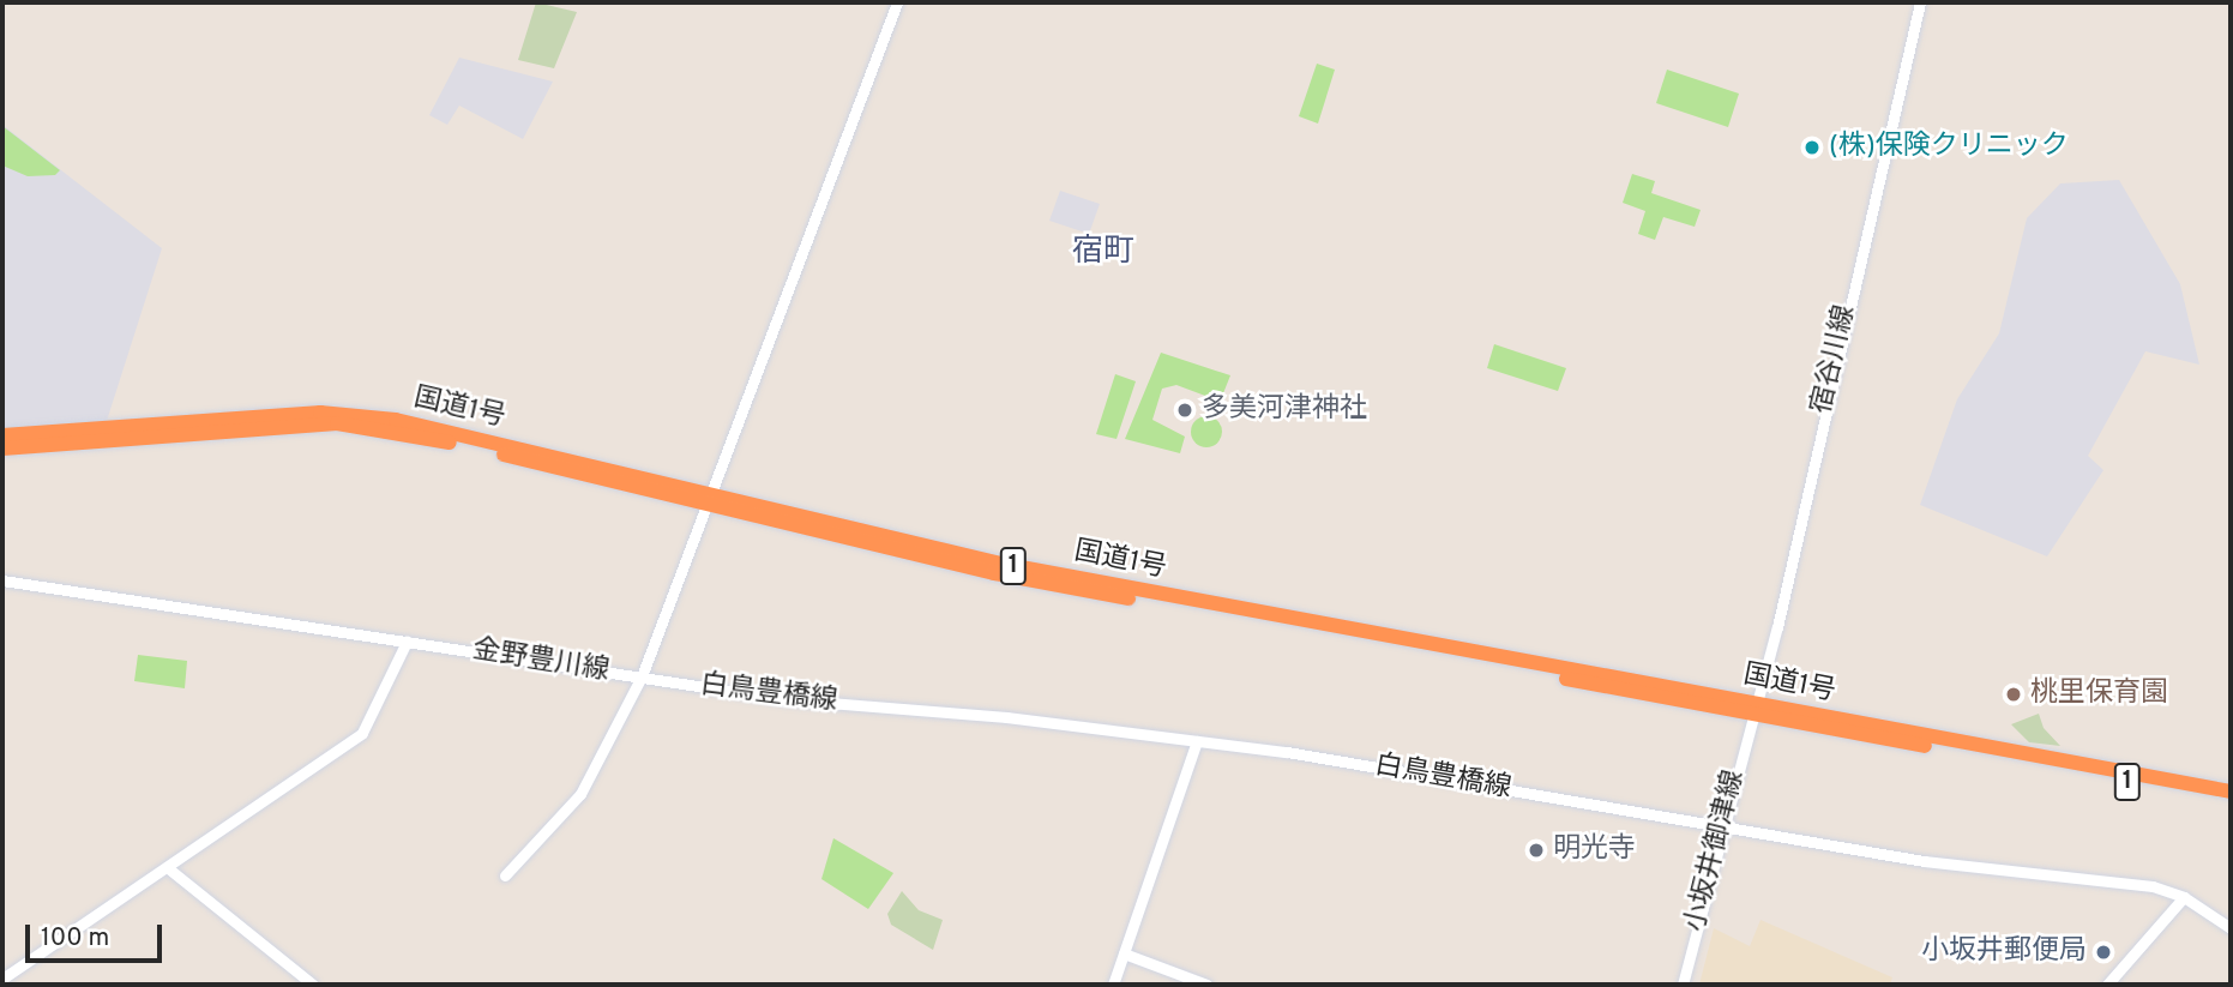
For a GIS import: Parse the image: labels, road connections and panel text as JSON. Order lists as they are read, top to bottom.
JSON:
{
  "streets": {
    "highway": ["国道1号", "1"],
    "main road": [
      "宿谷川線",
      "金野豊川線",
      "白鳥豊橋線",
      "小坂井御津線"
    ]
  },
  "crossings": [
    ["宿谷川線", "国道1号"],
    ["宿谷川線", "小坂井御津線"],
    ["国道1号", "金野豊川線"],
    ["国道1号", "小坂井御津線"],
    ["金野豊川線", "白鳥豊橋線"],
    ["白鳥豊橋線", "小坂井御津線"]
  ],
  "districts": ["宿町"],
  "places": [
    "(株)保険クリニック",
    "多美河津神社",
    "桃里保育園",
    "明光寺",
    "小坂井郵便局"
  ],
  "scale_bar": "100 m"
}
